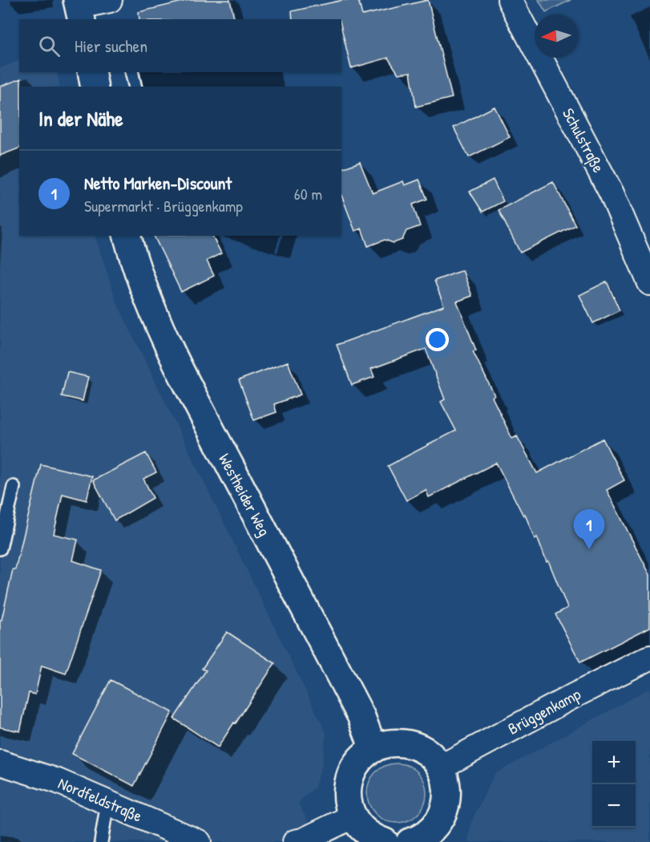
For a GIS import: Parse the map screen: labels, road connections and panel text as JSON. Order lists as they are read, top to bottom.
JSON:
{
  "streets": {
    "main road": ["Westheider Weg"],
    "street": ["Schulstraße", "Brüggenkamp", "Nordfeldstraße"]
  },
  "north": "left",
  "page": {
    "search": "Hier suchen",
    "heading": "In der Nähe",
    "list": [
      {
        "mark": "1",
        "name": "Netto Marken-Discount",
        "note": "Supermarkt · Brüggenkamp",
        "value": "60 m"
      }
    ],
    "pins": "1",
    "map_buttons": ["+", "−"]
  }
}
